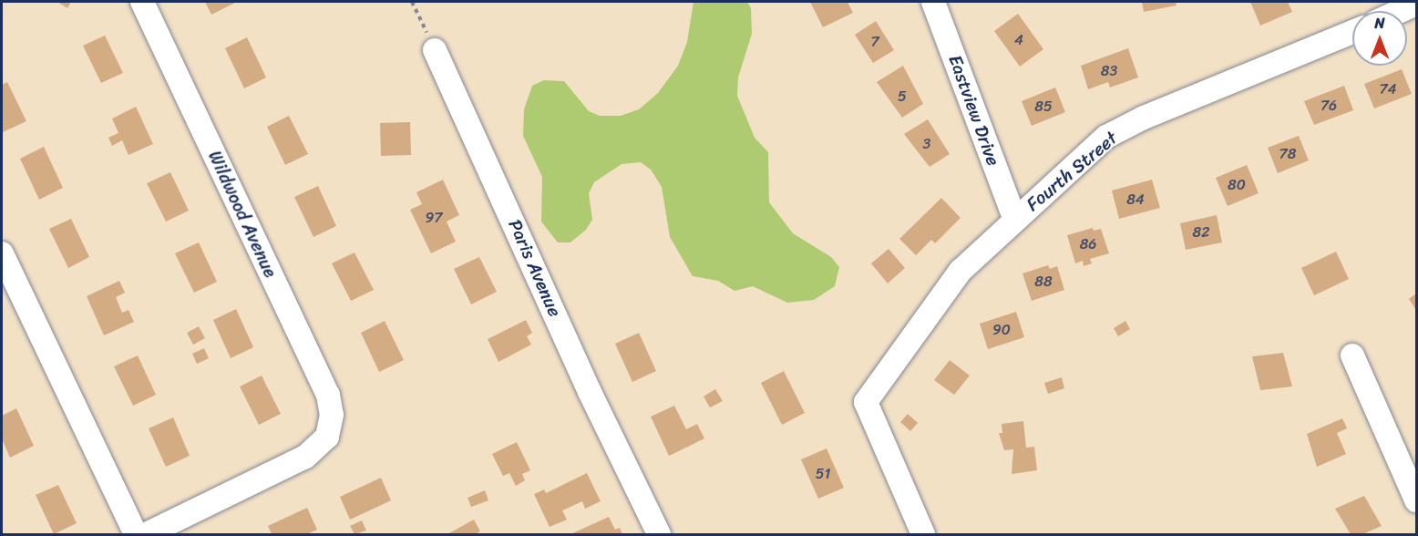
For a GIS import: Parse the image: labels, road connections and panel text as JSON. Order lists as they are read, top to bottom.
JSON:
{
  "streets": {
    "street": [
      "Eastview Drive",
      "Fourth Street",
      "Wildwood Avenue",
      "Paris Avenue"
    ]
  },
  "crossings": [
    ["Eastview Drive", "Fourth Street"]
  ],
  "house_numbers": [
    "4",
    "7",
    "83",
    "74",
    "5",
    "76",
    "85",
    "3",
    "78",
    "80",
    "84",
    "97",
    "82",
    "86",
    "88",
    "90",
    "51"
  ],
  "north": "top"
}
